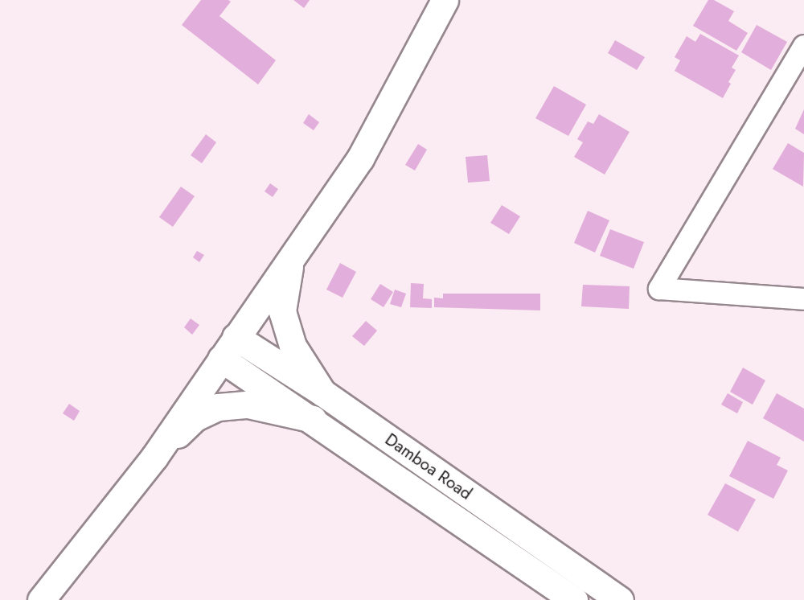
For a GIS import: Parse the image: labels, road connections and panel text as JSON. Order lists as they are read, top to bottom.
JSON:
{
  "streets": {
    "main road": ["Damboa Road"]
  }
}
